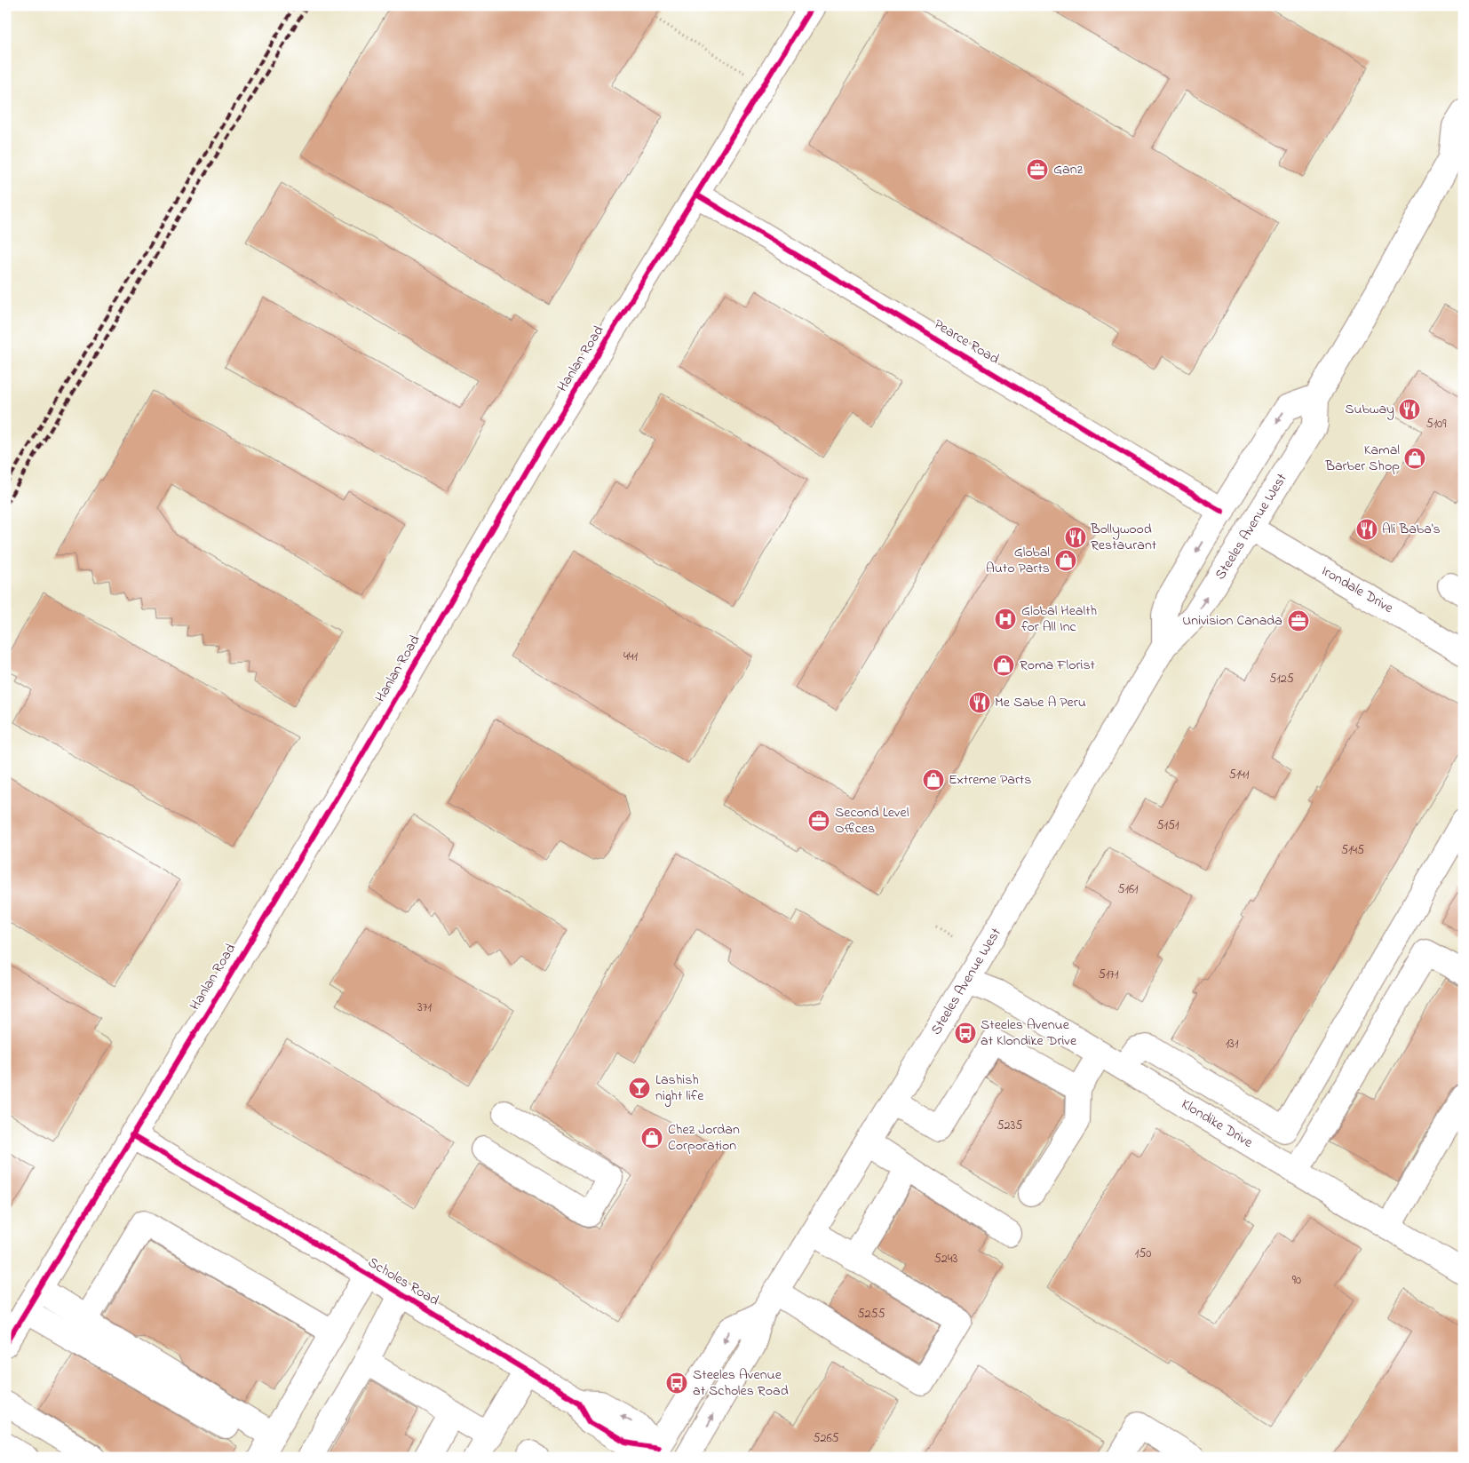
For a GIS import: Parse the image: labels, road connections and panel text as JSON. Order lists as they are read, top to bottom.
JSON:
{
  "streets": {
    "street": [
      "Pearce Road",
      "Hanlan Road",
      "Steeles Avenue West",
      "Irondale Drive",
      "Klondike Drive",
      "Scholes Road"
    ]
  },
  "crossings": [
    ["Pearce Road", "Hanlan Road"],
    ["Pearce Road", "Steeles Avenue West"],
    ["Pearce Road", "Irondale Drive"],
    ["Hanlan Road", "Scholes Road"],
    ["Steeles Avenue West", "Irondale Drive"],
    ["Steeles Avenue West", "Klondike Drive"]
  ],
  "places": {
    "office": ["Ganz", "Univision Canada", "Second Level Offices"],
    "restaurant": [
      "Subway",
      "Ali Baba's",
      "Bollywood Restaurant",
      "Me Sabe A Peru"
    ],
    "shop": [
      "Kamal Barber Shop",
      "Global Auto Parts",
      "Roma Florist",
      "Extreme Parts",
      "Chez Jordan Corporation"
    ],
    "hospital": ["Global Health for All Inc"],
    "bus stop": ["Steeles Avenue at Klondike Drive", "Steeles Avenue at Scholes Road"],
    "bar": ["Lashish night life"]
  },
  "house_numbers": [
    "5109",
    "441",
    "5125",
    "5141",
    "5151",
    "5145",
    "5161",
    "5171",
    "371",
    "131",
    "5235",
    "150",
    "5243",
    "90",
    "5255",
    "5265"
  ]
}
